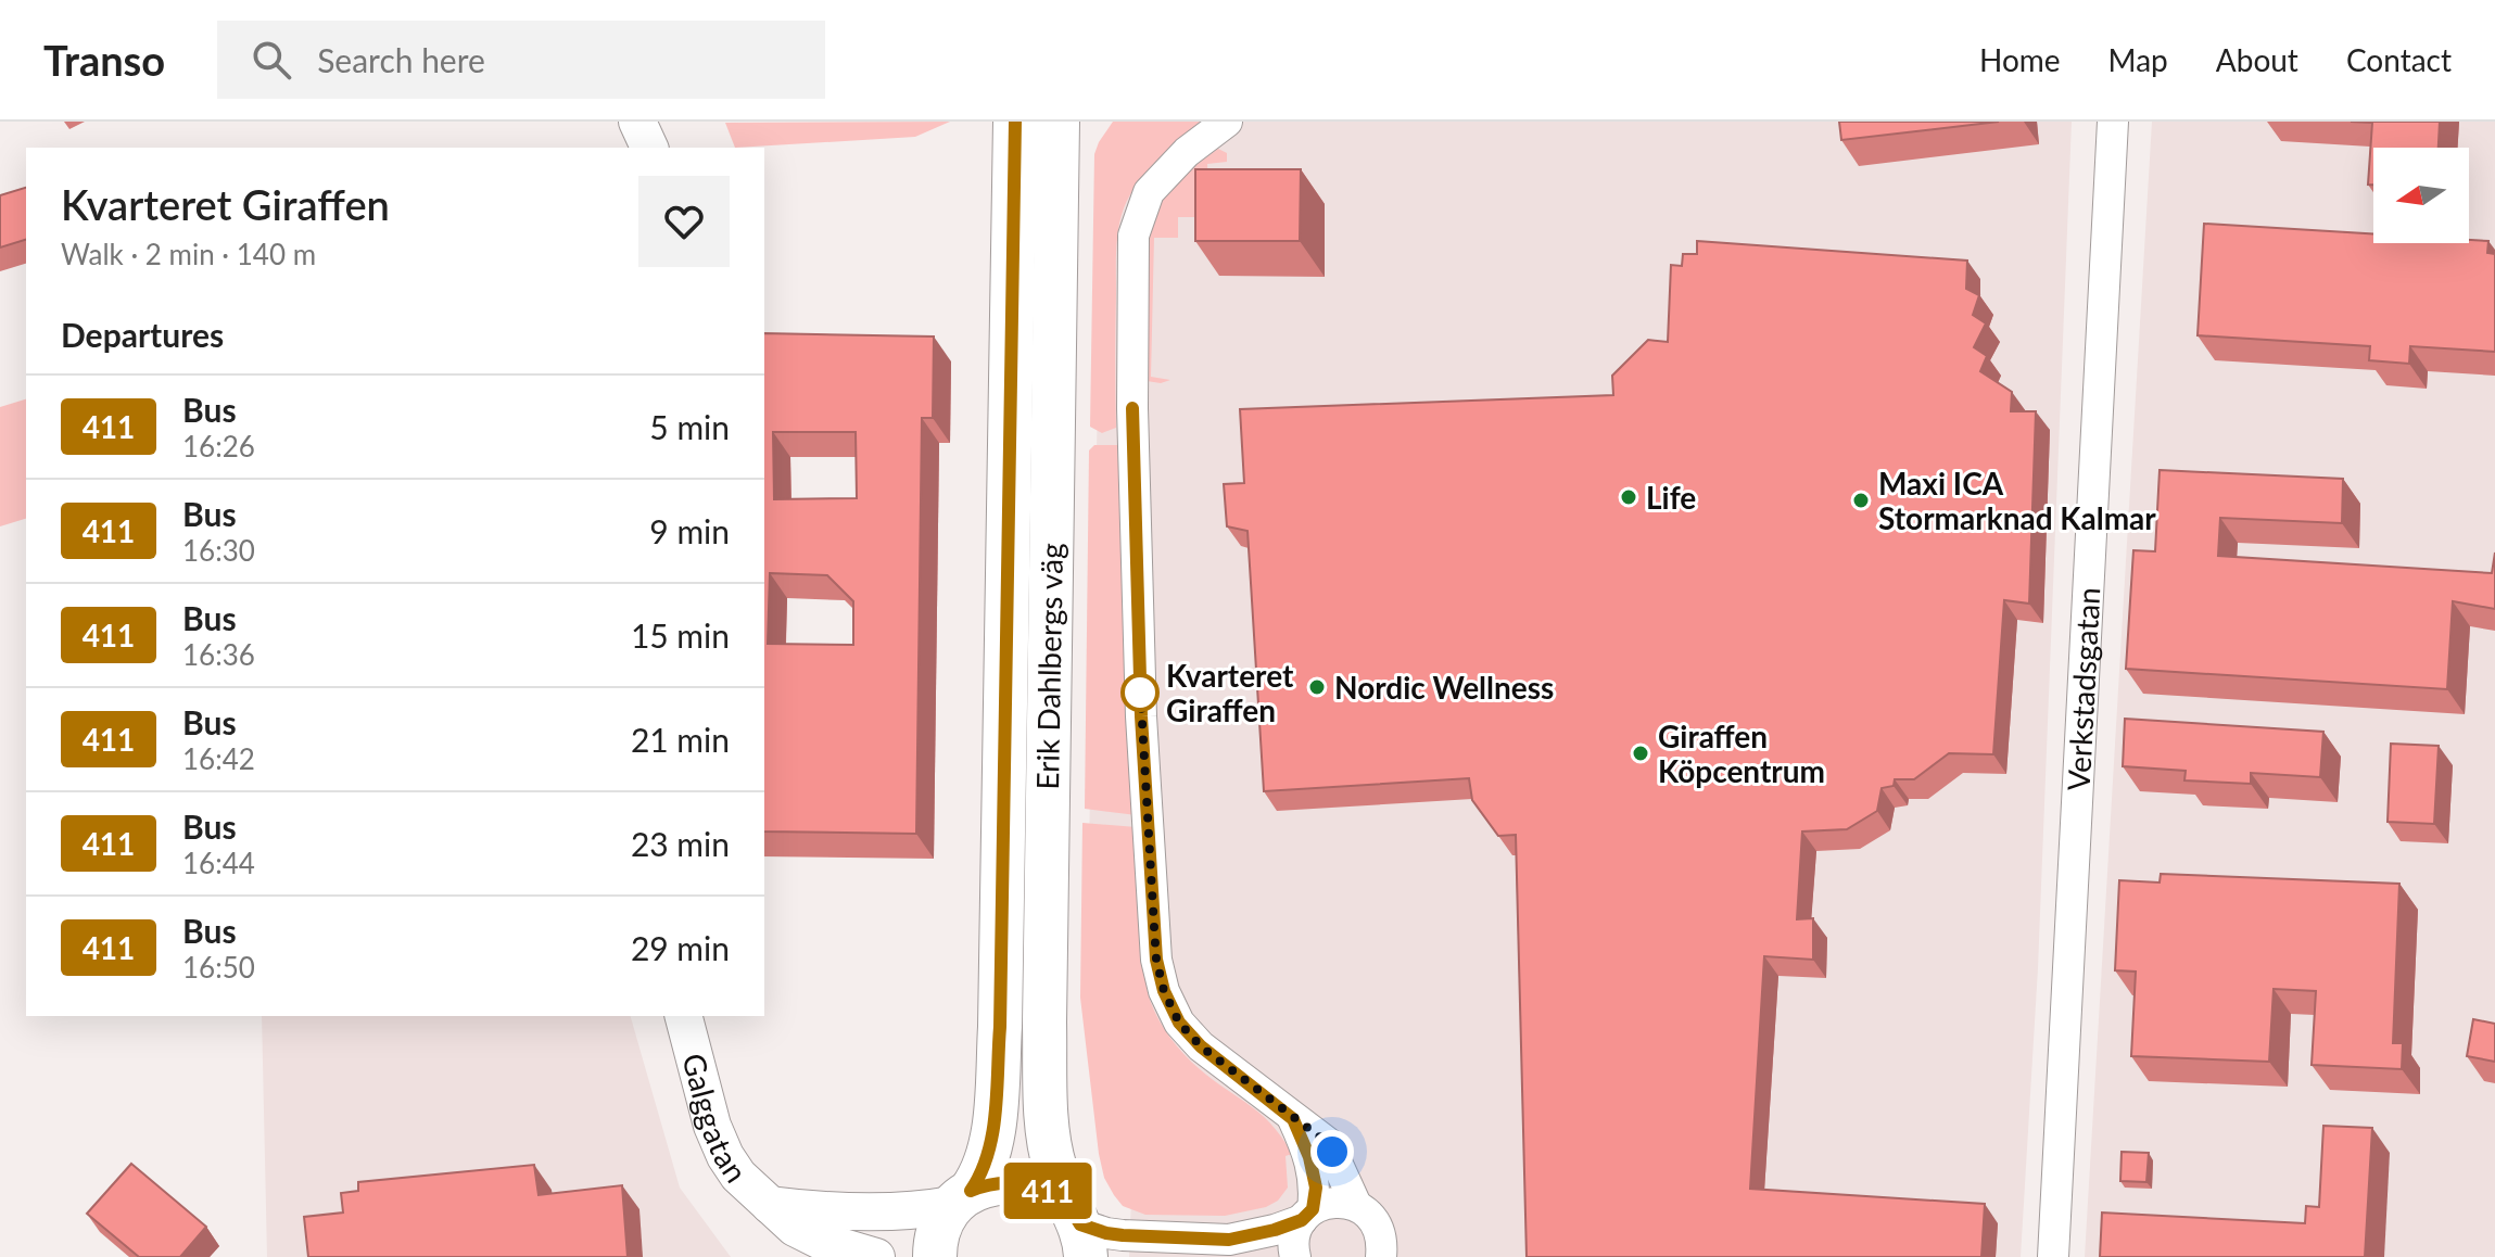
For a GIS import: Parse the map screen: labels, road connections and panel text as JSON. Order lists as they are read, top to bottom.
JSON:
{
  "streets": {
    "main road": ["Erik Dahlbergs väg"],
    "street": ["Verkstadsgatan", "Galggatan"]
  },
  "crossings": [
    ["Erik Dahlbergs väg", "Galggatan"]
  ],
  "places": [
    "Life",
    "Maxi ICA Stormarknad Kalmar",
    "Nordic Wellness",
    "Kvarteret Giraffen",
    "Giraffen Köpcentrum"
  ],
  "lines": ["bus line 411"],
  "north": "left",
  "page": {
    "header": "Transo",
    "search": "Search here",
    "nav": [
      "Home",
      "Map",
      "About",
      "Contact"
    ],
    "on_map": "411",
    "heading": [
      ["Kvarteret Giraffen", "Walk · 2 min · 140 m"],
      "Departures"
    ],
    "list": [
      {
        "mark": "411",
        "name": "Bus",
        "note": "16:26",
        "value": "5 min"
      },
      {
        "mark": "411",
        "name": "Bus",
        "note": "16:30",
        "value": "9 min"
      },
      {
        "mark": "411",
        "name": "Bus",
        "note": "16:36",
        "value": "15 min"
      },
      {
        "mark": "411",
        "name": "Bus",
        "note": "16:42",
        "value": "21 min"
      },
      {
        "mark": "411",
        "name": "Bus",
        "note": "16:44",
        "value": "23 min"
      },
      {
        "mark": "411",
        "name": "Bus",
        "note": "16:50",
        "value": "29 min"
      }
    ]
  }
}
